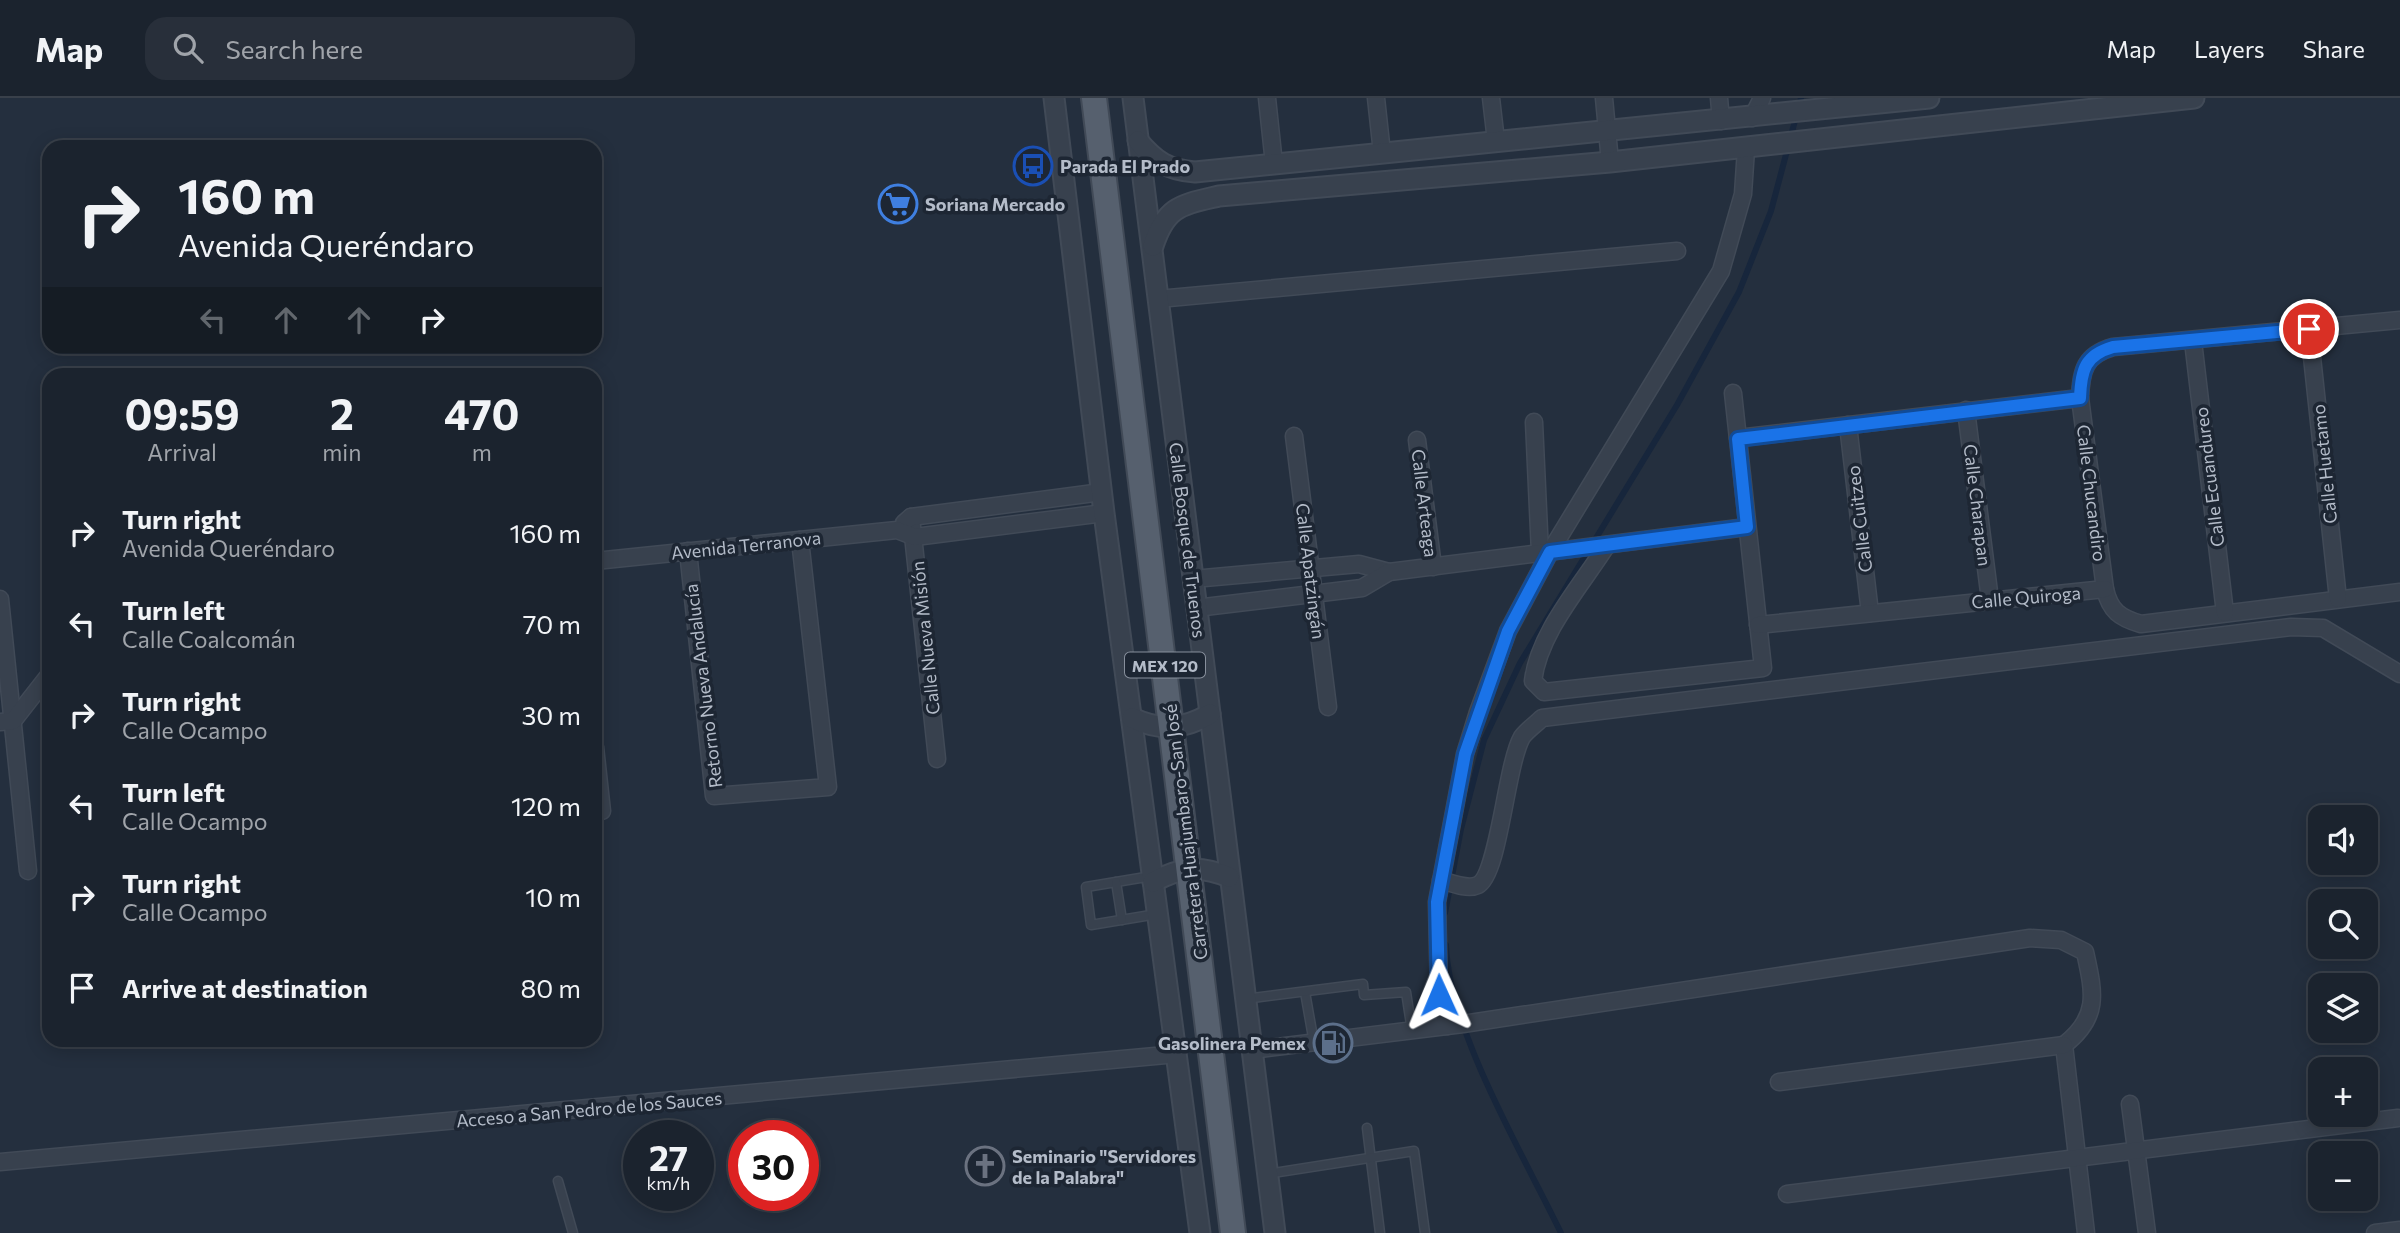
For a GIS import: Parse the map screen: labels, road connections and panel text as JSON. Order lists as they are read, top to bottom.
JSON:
{
  "streets": {
    "main road": ["MEX 120", "Carretera Huajumbaro-San José"],
    "street": [
      "Calle Huetamo",
      "Calle Ecuandureo",
      "Calle Chucandiro",
      "Calle Arteaga",
      "Calle Charapan",
      "Calle Cuitzeo",
      "Calle Bosque de Truenos",
      "Avenida Terranova",
      "Calle Apatzingán",
      "Calle Quiroga",
      "Calle Nueva Misión",
      "Retorno Nueva Andalucía",
      "Acceso a San Pedro de los Sauces"
    ]
  },
  "crossings": [
    ["Calle Huetamo", "Calle Chucandiro"],
    ["Calle Huetamo", "Calle Quiroga"],
    ["Calle Ecuandureo", "Calle Chucandiro"],
    ["Calle Ecuandureo", "Calle Quiroga"],
    ["Calle Chucandiro", "Calle Quiroga"],
    ["Calle Charapan", "Calle Quiroga"],
    ["Calle Cuitzeo", "Calle Quiroga"],
    ["Avenida Terranova", "Calle Nueva Misión"],
    ["Avenida Terranova", "Retorno Nueva Andalucía"]
  ],
  "places": {
    "bus stop": ["Parada El Prado"],
    "supermarket": ["Soriana Mercado"],
    "fuel station": ["Gasolinera Pemex"],
    "church": ["Seminario \"Servidores de la Palabra\""]
  },
  "page": {
    "header": "Map",
    "search": "Search here",
    "nav": ["Map", "Layers", "Share"],
    "turn": ["160 m", "Avenida Queréndaro"],
    "eta": [
      "09:59",
      "Arrival",
      "2",
      "min",
      "470",
      "m"
    ],
    "list": [
      {
        "name": "Turn right",
        "note": "Avenida Queréndaro",
        "value": "160 m"
      },
      {
        "name": "Turn left",
        "note": "Calle Coalcomán",
        "value": "70 m"
      },
      {
        "name": "Turn right",
        "note": "Calle Ocampo",
        "value": "30 m"
      },
      {
        "name": "Turn left",
        "note": "Calle Ocampo",
        "value": "120 m"
      },
      {
        "name": "Turn right",
        "note": "Calle Ocampo",
        "value": "10 m"
      },
      {
        "name": "Arrive at destination",
        "value": "80 m"
      }
    ],
    "map_buttons": ["+", "−"],
    "speed": "27 km/h",
    "limit": "30"
  }
}
